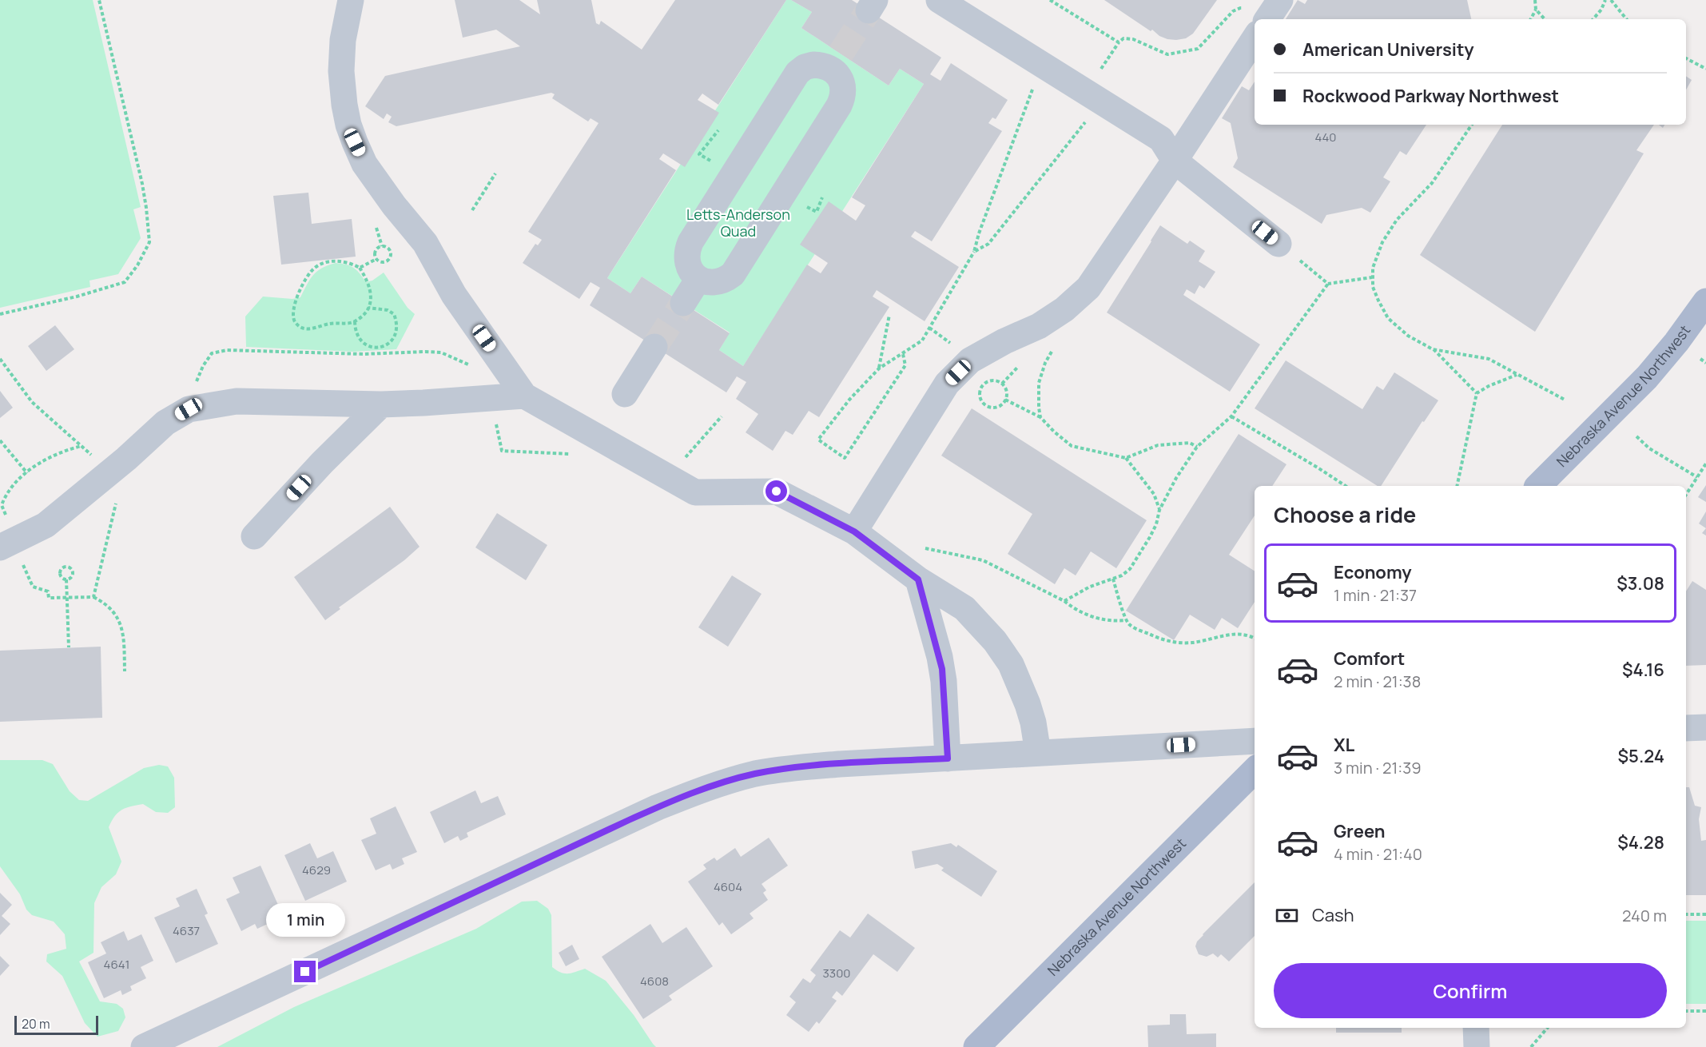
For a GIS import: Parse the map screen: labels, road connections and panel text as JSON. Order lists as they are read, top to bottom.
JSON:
{
  "streets": {
    "main road": ["Nebraska Avenue Northwest"]
  },
  "parks": ["Letts-Anderson Quad"],
  "house_numbers": [
    "440",
    "4629",
    "4604",
    "4637",
    "4641",
    "3300",
    "4608"
  ],
  "scale_bar": "20 m",
  "page": {
    "banner": ["American University", "Rockwood Parkway Northwest"],
    "heading": "Choose a ride",
    "list": [
      {
        "name": "Economy",
        "note": "1 min · 21:37",
        "value": "$3.08"
      },
      {
        "name": "Comfort",
        "note": "2 min · 21:38",
        "value": "$4.16"
      },
      {
        "name": "XL",
        "note": "3 min · 21:39",
        "value": "$5.24"
      },
      {
        "name": "Green",
        "note": "4 min · 21:40",
        "value": "$4.28"
      }
    ],
    "pay": ["Cash", "240 m"],
    "bubble": "1 min",
    "buttons": "Confirm",
    "scale": "20 m"
  }
}
